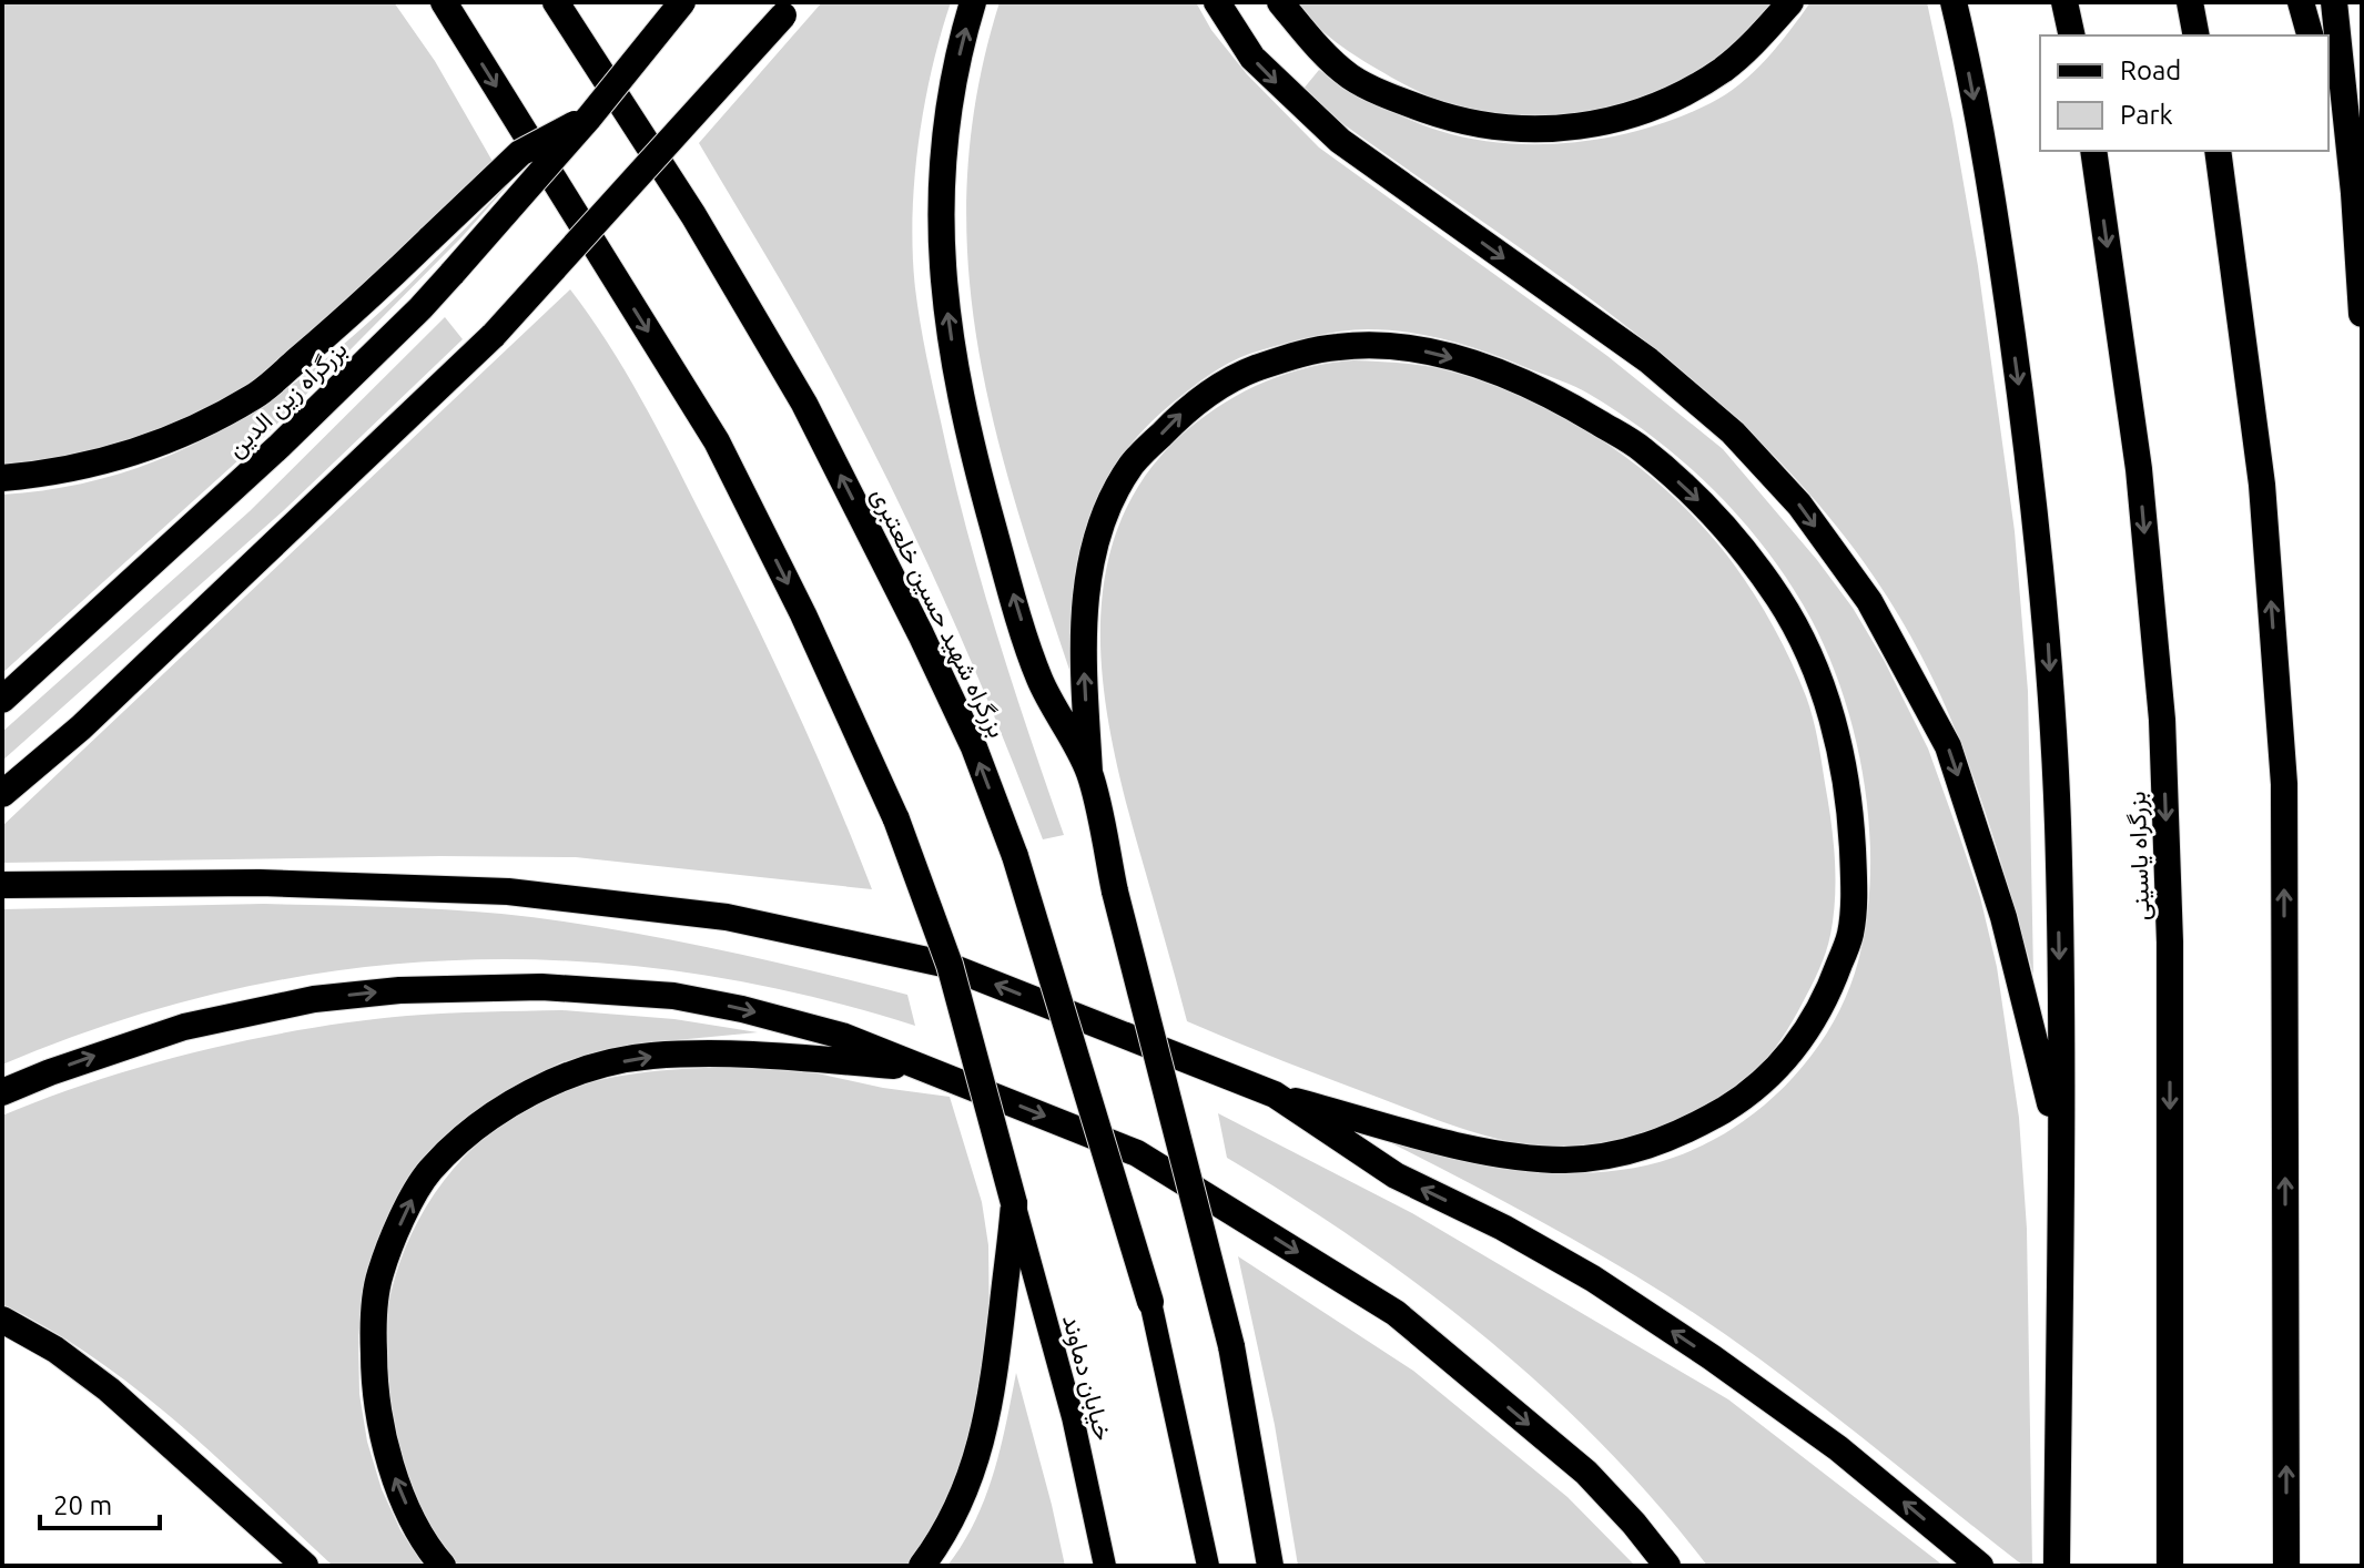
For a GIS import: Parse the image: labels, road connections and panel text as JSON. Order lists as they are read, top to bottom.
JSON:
{
  "streets": {
    "highway": ["بزرگراه زین الدین", "بزرگراه شهید حسین خلعتبری", "بزرگراه یاسینی"],
    "main road": ["خیابان دماوند"]
  },
  "legend": ["Road", "Park"],
  "scale_bar": "20 m"
}
